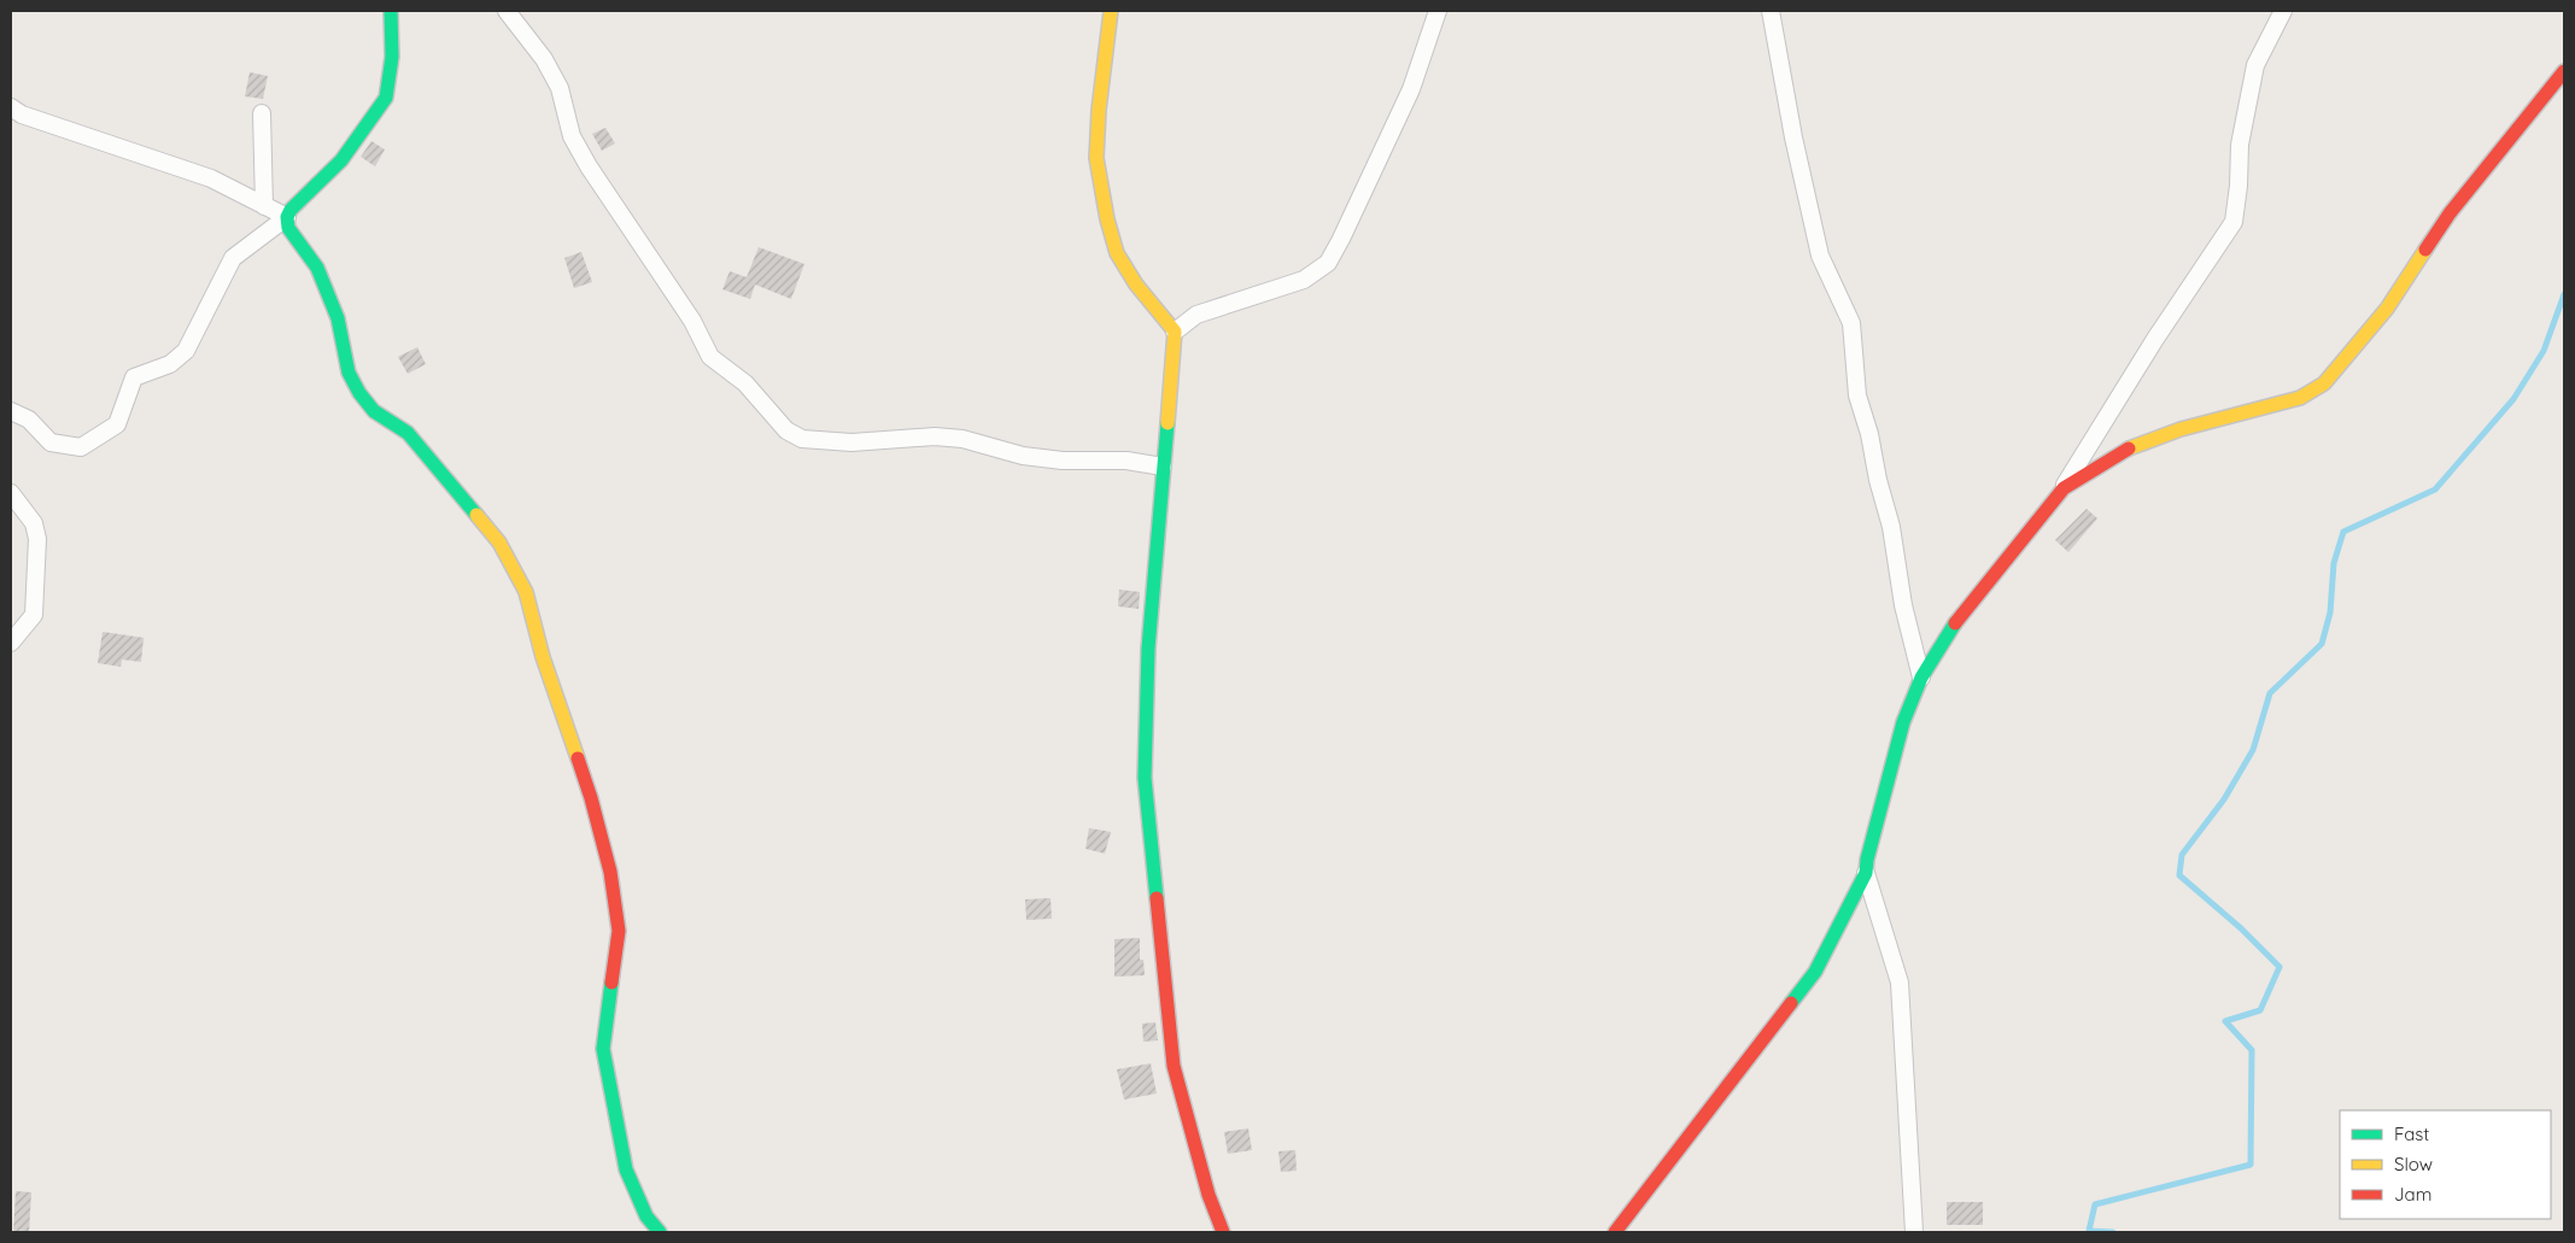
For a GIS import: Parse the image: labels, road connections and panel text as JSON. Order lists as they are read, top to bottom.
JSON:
{
  "legend": ["Fast", "Slow", "Jam"]
}
